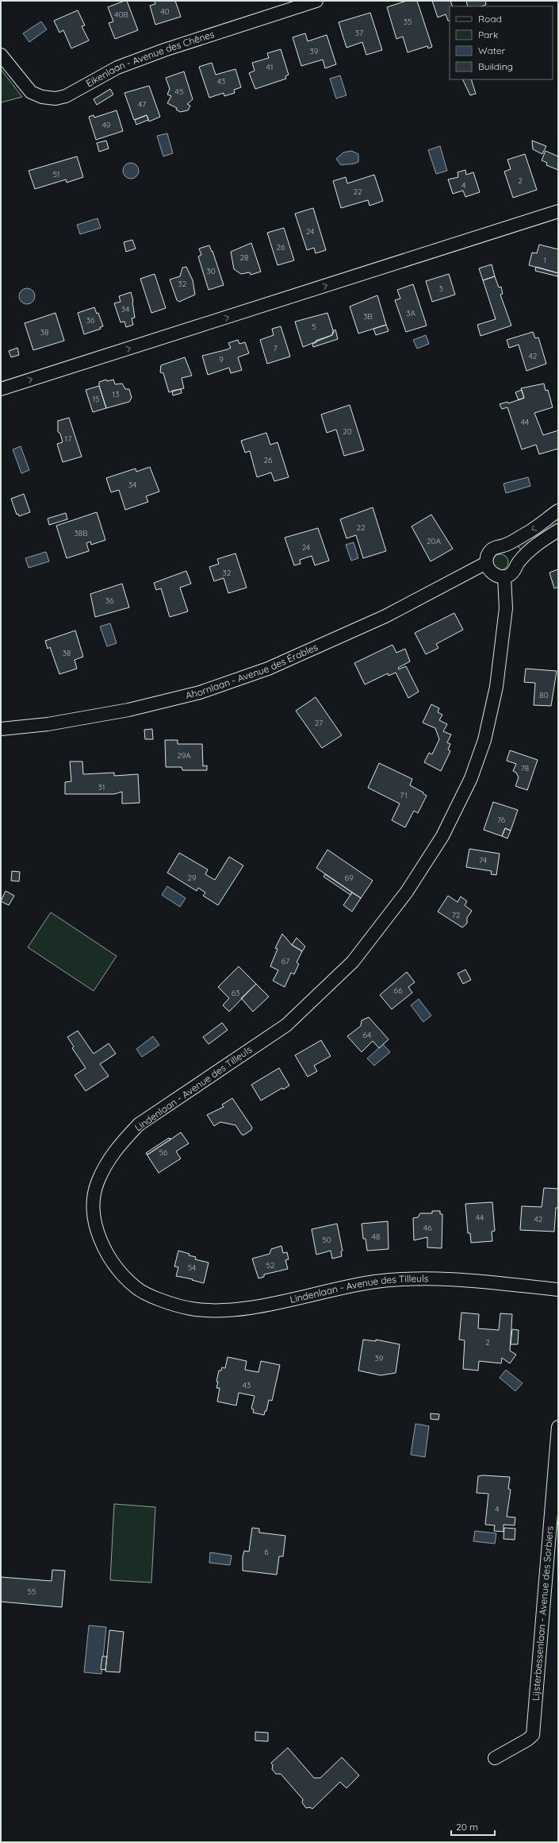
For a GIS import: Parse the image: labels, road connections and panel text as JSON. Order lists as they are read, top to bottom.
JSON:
{
  "streets": {
    "street": [
      "Eikenlaan - Avenue des Chênes",
      "Ahornlaan - Avenue des Érables",
      "Lindenlaan - Avenue des Tilleuls",
      "Lijsterbessenlaan - Avenue des Sorbiers"
    ]
  },
  "crossings": [
    ["Ahornlaan - Avenue des Érables", "Lindenlaan - Avenue des Tilleuls"]
  ],
  "house_numbers": [
    "40",
    "40B",
    "35",
    "37",
    "39",
    "41",
    "43",
    "45",
    "47",
    "49",
    "51",
    "2",
    "4",
    "22",
    "24",
    "26",
    "28",
    "1",
    "30",
    "32",
    "3",
    "34",
    "3A",
    "3B",
    "36",
    "5",
    "38",
    "7",
    "42",
    "9",
    "13",
    "15",
    "44",
    "20",
    "17",
    "26",
    "34",
    "22",
    "38B",
    "20A",
    "24",
    "32",
    "36",
    "38",
    "80",
    "27",
    "29A",
    "78",
    "31",
    "71",
    "76",
    "74",
    "29",
    "69",
    "72",
    "67",
    "66",
    "63",
    "64",
    "56",
    "44",
    "42",
    "46",
    "48",
    "50",
    "52",
    "54",
    "2",
    "39",
    "43",
    "4",
    "6",
    "55"
  ],
  "legend": [
    "Road",
    "Park",
    "Water",
    "Building"
  ],
  "scale_bar": "20 m"
}
